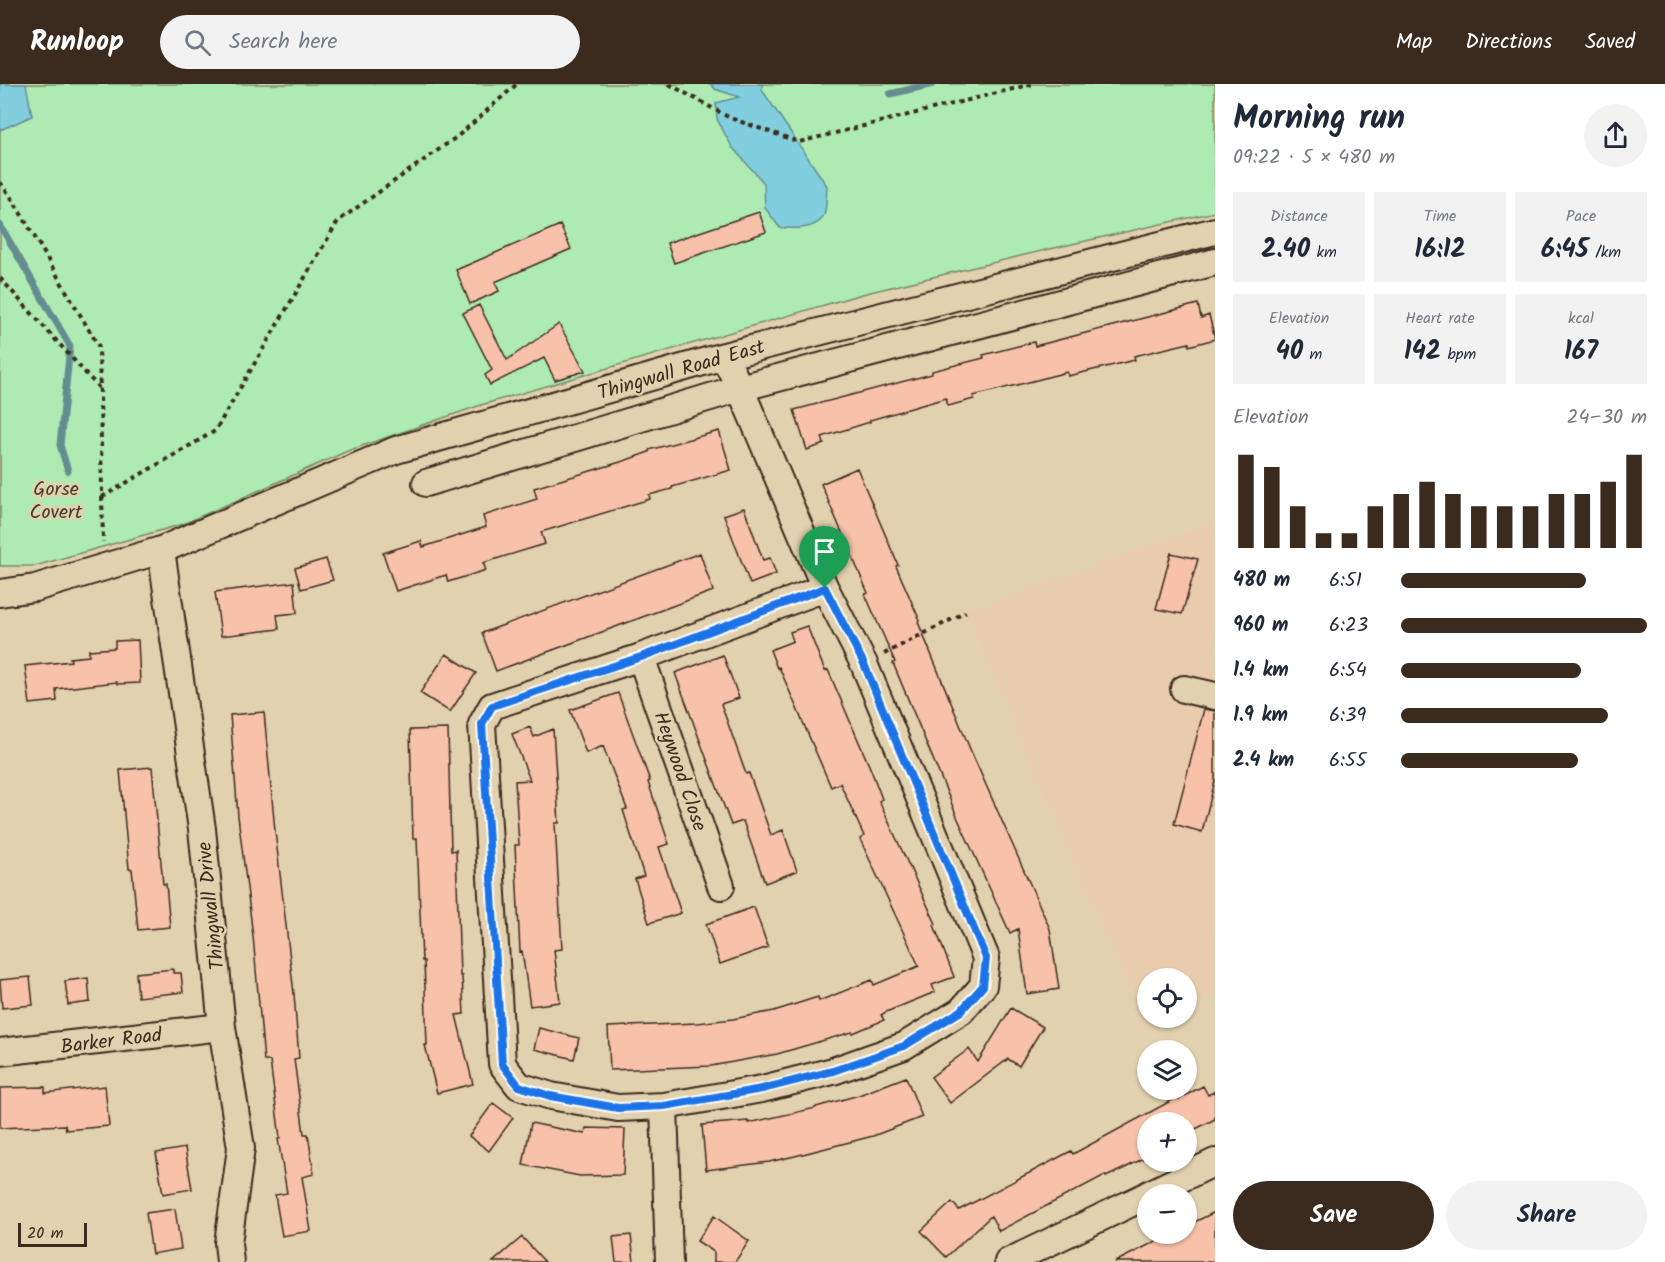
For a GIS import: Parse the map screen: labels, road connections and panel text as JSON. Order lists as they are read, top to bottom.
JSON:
{
  "streets": {
    "street": [
      "Thingwall Road East",
      "Heywood Close",
      "Thingwall Drive",
      "Barker Road"
    ]
  },
  "crossings": [
    ["Thingwall Road East", "Thingwall Drive"],
    ["Thingwall Drive", "Barker Road"]
  ],
  "parks": ["Gorse Covert"],
  "scale_bar": "20 m",
  "page": {
    "header": "Runloop",
    "search": "Search here",
    "nav": ["Map", "Directions", "Saved"],
    "heading": ["Morning run", "09:22 · 5 × 480 m"],
    "stats": [
      ["Distance", "2.40 km"],
      ["Time", "16:12"],
      ["Pace", "6:45 /km"],
      ["Elevation", "40 m"],
      ["Heart rate", "142 bpm"],
      ["kcal", "167"]
    ],
    "chart": ["Elevation", "24–30 m"],
    "list": [
      {
        "name": "480 m",
        "note": "6:51"
      },
      {
        "name": "960 m",
        "note": "6:23"
      },
      {
        "name": "1.4 km",
        "note": "6:54"
      },
      {
        "name": "1.9 km",
        "note": "6:39"
      },
      {
        "name": "2.4 km",
        "note": "6:55"
      }
    ],
    "map_buttons": ["+", "−"],
    "buttons": ["Save", "Share"],
    "scale": "20 m"
  }
}
